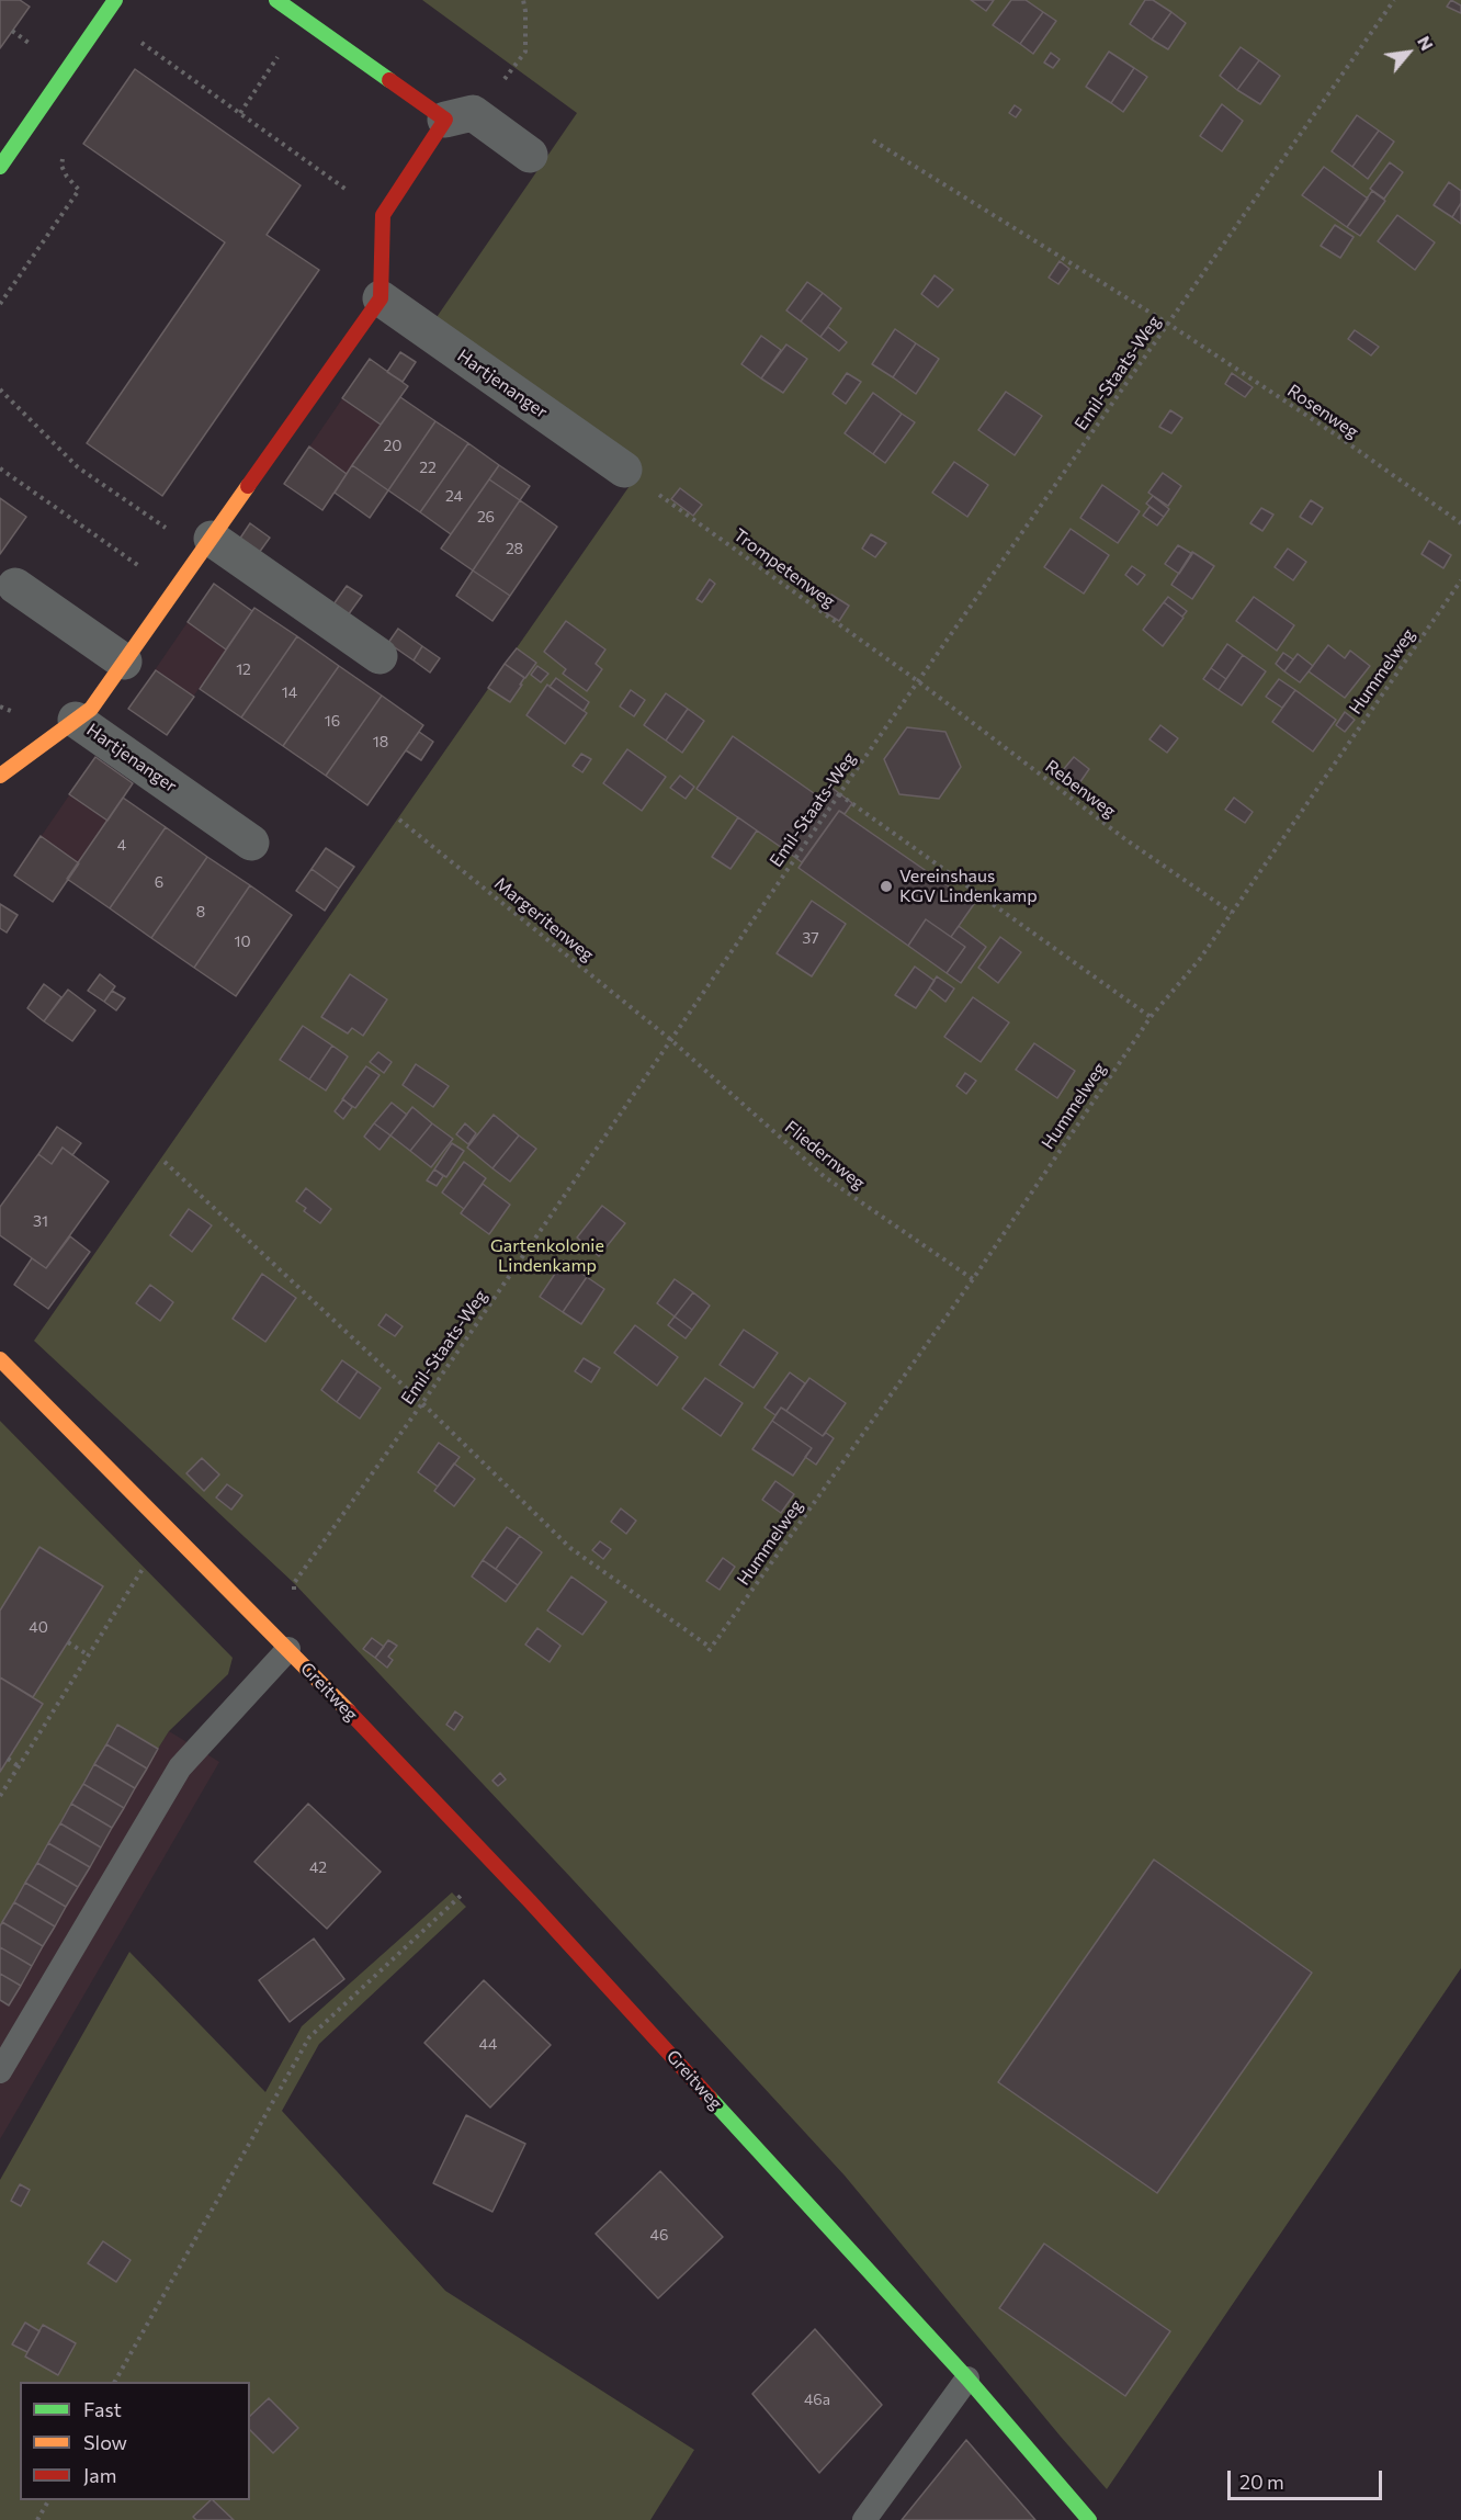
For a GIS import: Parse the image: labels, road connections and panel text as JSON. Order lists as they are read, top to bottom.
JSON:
{
  "streets": {
    "street": ["Hartjenanger", "Greitweg"],
    "path": [
      "Emil-Staats-Weg",
      "Rosenweg",
      "Trompetenweg",
      "Hummelweg",
      "Rebenweg",
      "Margeritenweg",
      "Fliedernweg"
    ]
  },
  "crossings": [
    ["Emil-Staats-Weg", "Rosenweg"],
    ["Emil-Staats-Weg", "Trompetenweg"],
    ["Emil-Staats-Weg", "Hummelweg"],
    ["Emil-Staats-Weg", "Rebenweg"],
    ["Emil-Staats-Weg", "Margeritenweg"],
    ["Emil-Staats-Weg", "Fliedernweg"],
    ["Emil-Staats-Weg", "Greitweg"],
    ["Trompetenweg", "Rebenweg"],
    ["Hummelweg", "Rebenweg"],
    ["Hummelweg", "Fliedernweg"],
    ["Margeritenweg", "Fliedernweg"]
  ],
  "parks": ["Gartenkolonie Lindenkamp"],
  "places": ["Vereinshaus KGV Lindenkamp"],
  "house_numbers": [
    "20",
    "22",
    "24",
    "26",
    "28",
    "12",
    "14",
    "16",
    "18",
    "4",
    "6",
    "8",
    "37",
    "10",
    "31",
    "40",
    "42",
    "44",
    "46",
    "46a"
  ],
  "legend": ["Fast", "Slow", "Jam"],
  "scale_bar": "20 m",
  "north": "top right"
}
